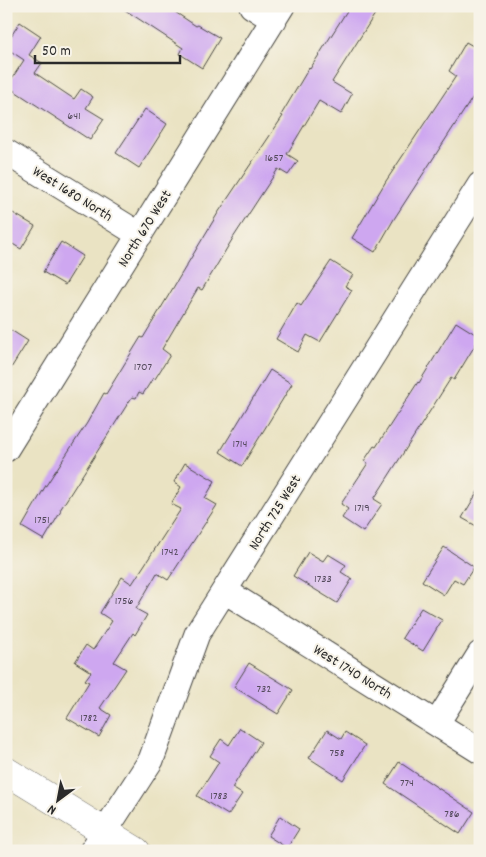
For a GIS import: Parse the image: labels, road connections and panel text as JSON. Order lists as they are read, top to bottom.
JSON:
{
  "streets": {
    "street": [
      "West 1680 North",
      "North 670 West",
      "North 725 West",
      "West 1740 North"
    ]
  },
  "crossings": [
    ["West 1680 North", "North 670 West"],
    ["North 725 West", "West 1740 North"]
  ],
  "house_numbers": [
    "641",
    "1657",
    "1707",
    "1714",
    "1719",
    "1751",
    "1742",
    "1733",
    "1756",
    "732",
    "1782",
    "758",
    "774",
    "1783",
    "786"
  ],
  "scale_bar": "50 m",
  "north": "bottom left"
}
